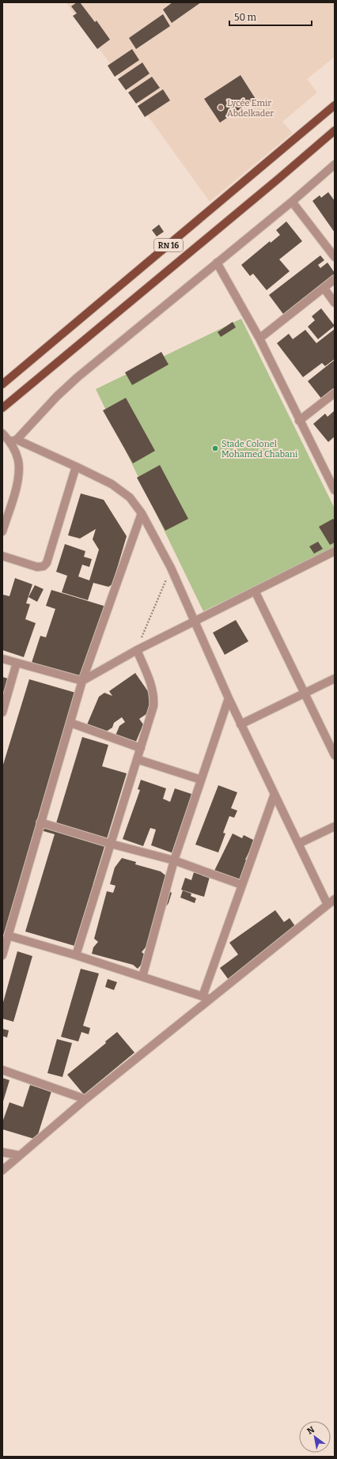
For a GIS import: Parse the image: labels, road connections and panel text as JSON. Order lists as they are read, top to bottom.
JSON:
{
  "streets": {
    "main road": ["RN 16"]
  },
  "places": ["Lycée Emir Abdelkader", "Stade Colonel Mohamed Chabani"],
  "scale_bar": "50 m",
  "north": "top left"
}
